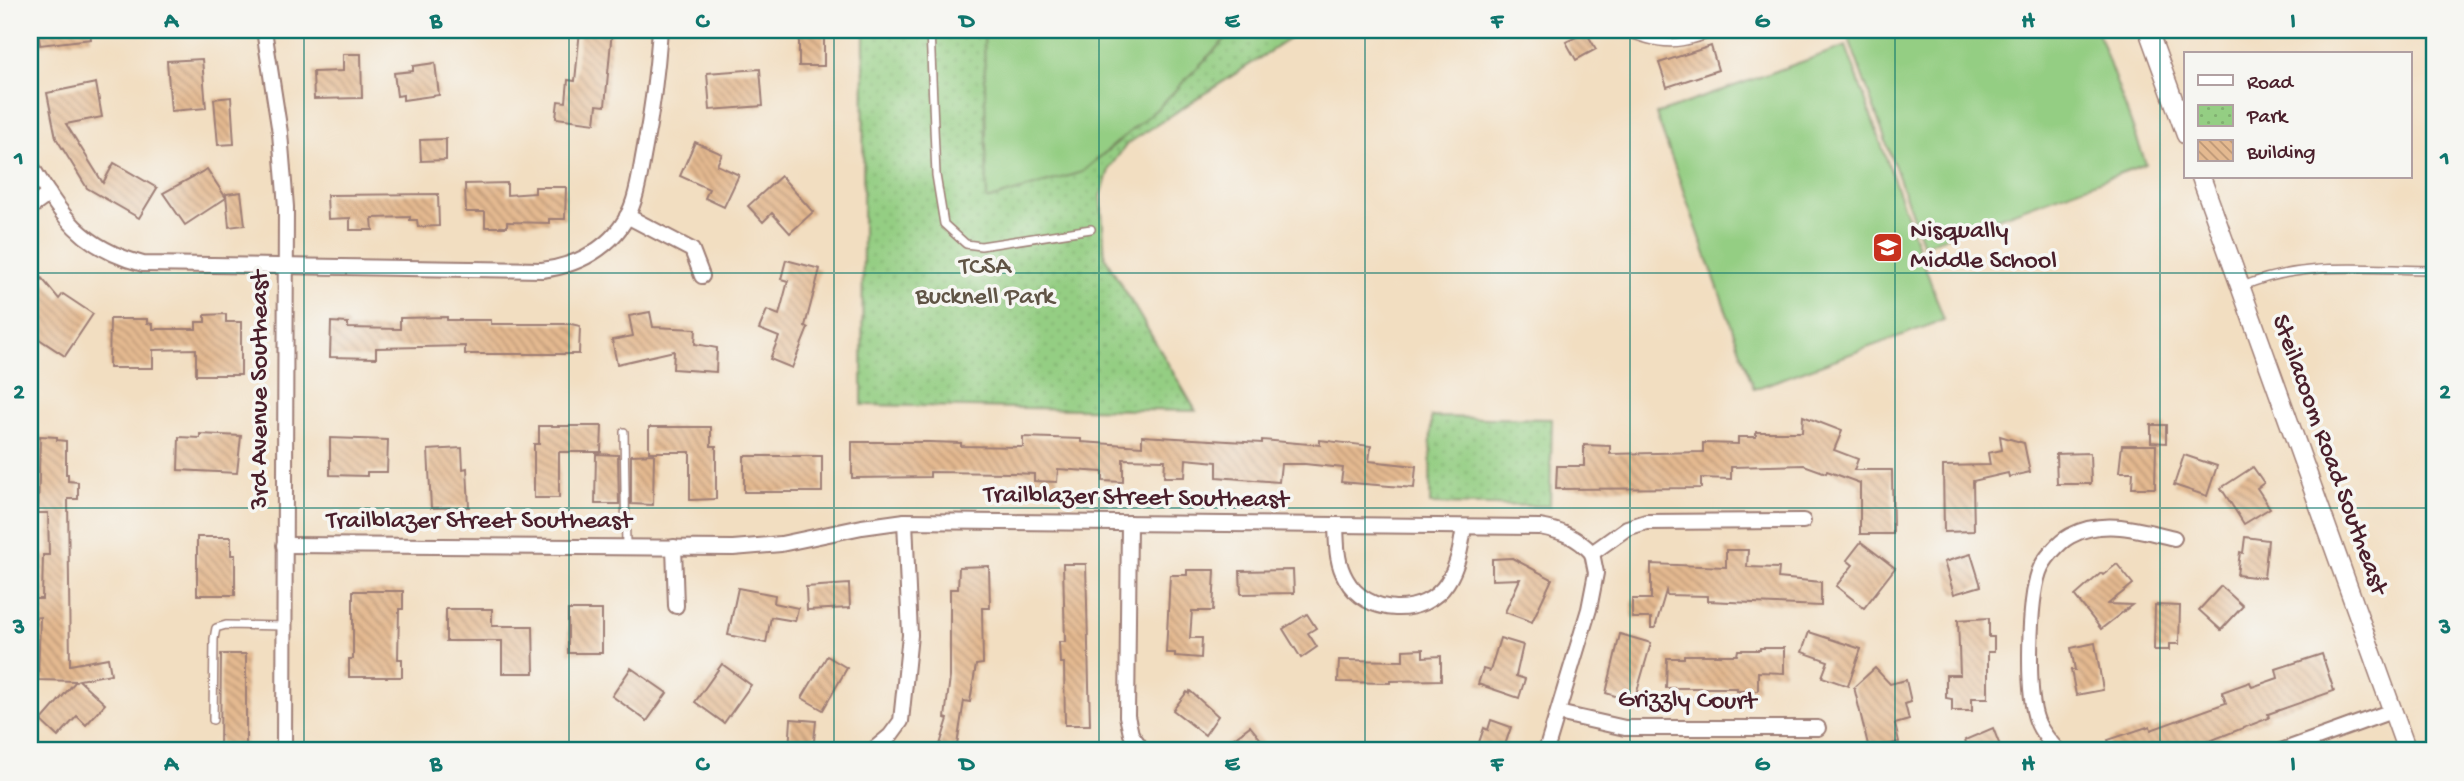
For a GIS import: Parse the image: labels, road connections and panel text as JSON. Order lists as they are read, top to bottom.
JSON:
{
  "streets": {
    "street": [
      "3rd Avenue Southeast",
      "Steilacoom Road Southeast",
      "Trailblazer Street Southeast",
      "Grizzly Court"
    ]
  },
  "crossings": [
    ["3rd Avenue Southeast", "Trailblazer Street Southeast"]
  ],
  "parks": ["TCSA Bucknell Park"],
  "places": {
    "school or university": ["Nisqually Middle School"]
  },
  "legend": ["Road", "Park", "Building"],
  "grid": {
    "columns": [
      "A",
      "B",
      "C",
      "D",
      "E",
      "F",
      "G",
      "H",
      "I"
    ],
    "rows": ["1", "2", "3"]
  }
}
